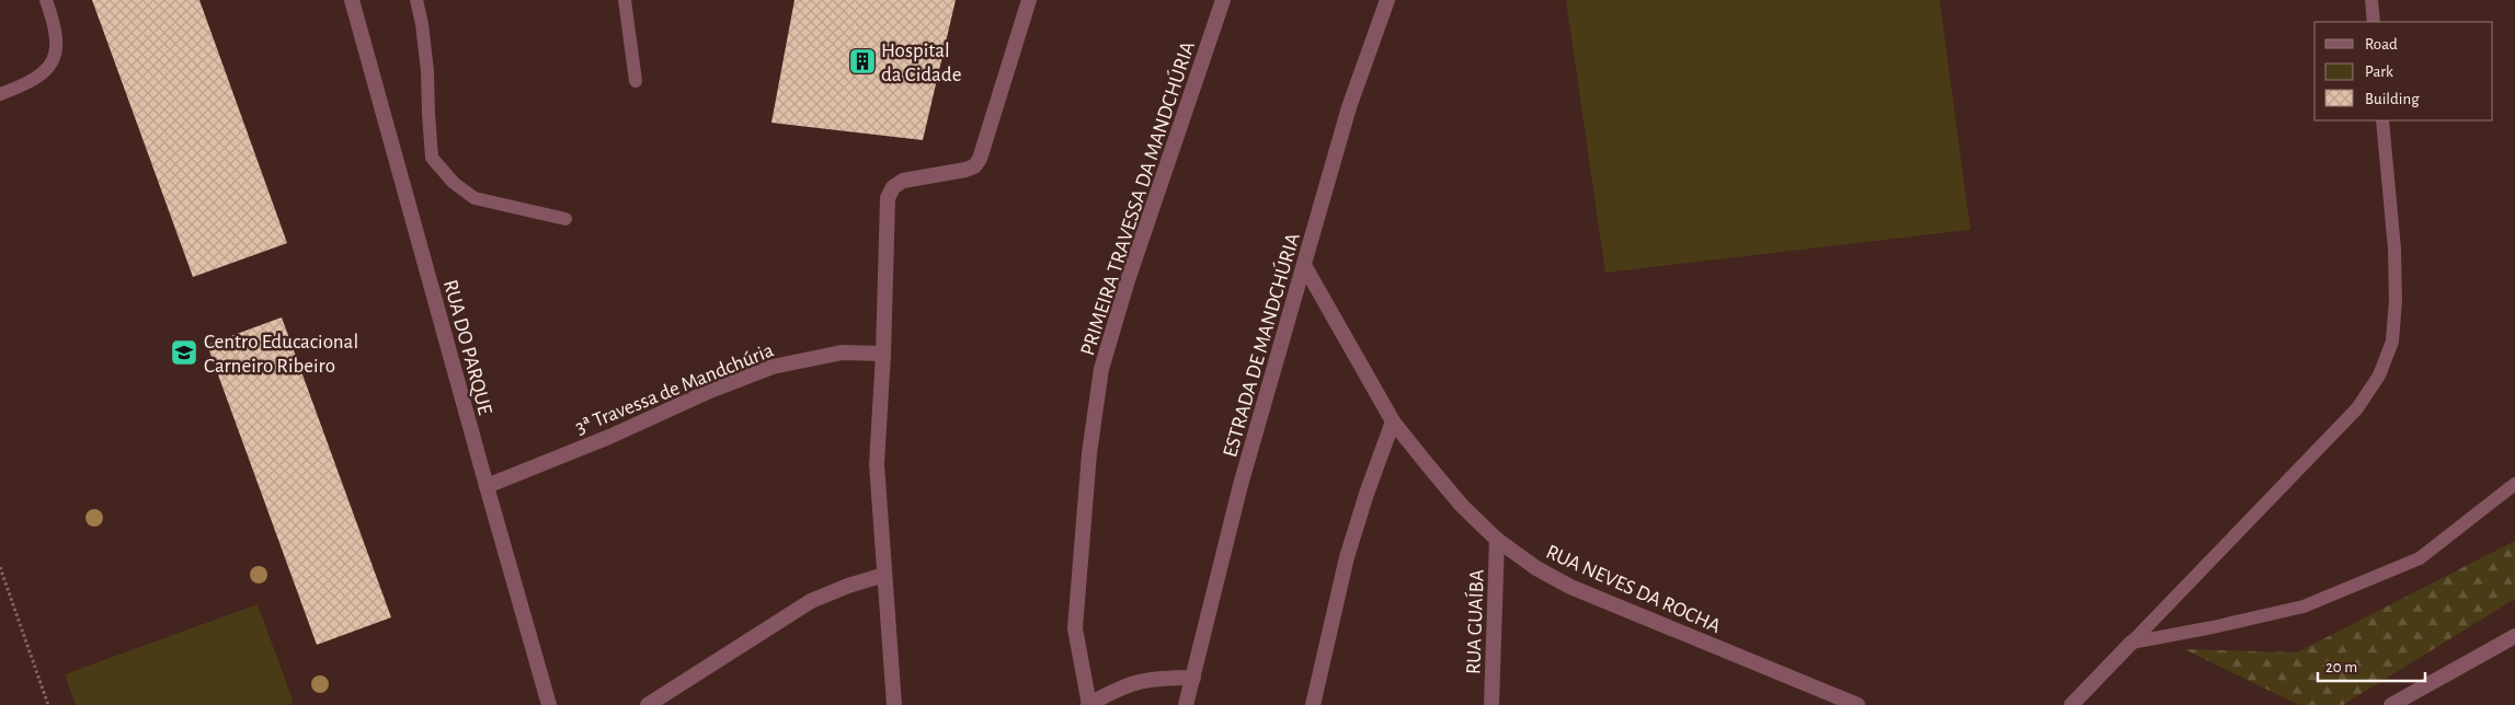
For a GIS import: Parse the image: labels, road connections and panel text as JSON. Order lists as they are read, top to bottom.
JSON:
{
  "streets": {
    "street": [
      "PRIMEIRA TRAVESSA DA MANDCHÚRIA",
      "ESTRADA DE MANDCHÚRIA",
      "RUA DO PARQUE",
      "3ª Travessa de Mandchúria",
      "RUA NEVES DA ROCHA",
      "RUA GUAÍBA"
    ]
  },
  "crossings": [
    ["ESTRADA DE MANDCHÚRIA", "RUA NEVES DA ROCHA"],
    ["RUA DO PARQUE", "3ª Travessa de Mandchúria"],
    ["RUA NEVES DA ROCHA", "RUA GUAÍBA"]
  ],
  "places": {
    "building": ["Hospital da Cidade"],
    "school or university": ["Centro Educacional Carneiro Ribeiro"]
  },
  "legend": ["Road", "Park", "Building"],
  "scale_bar": "20 m"
}
